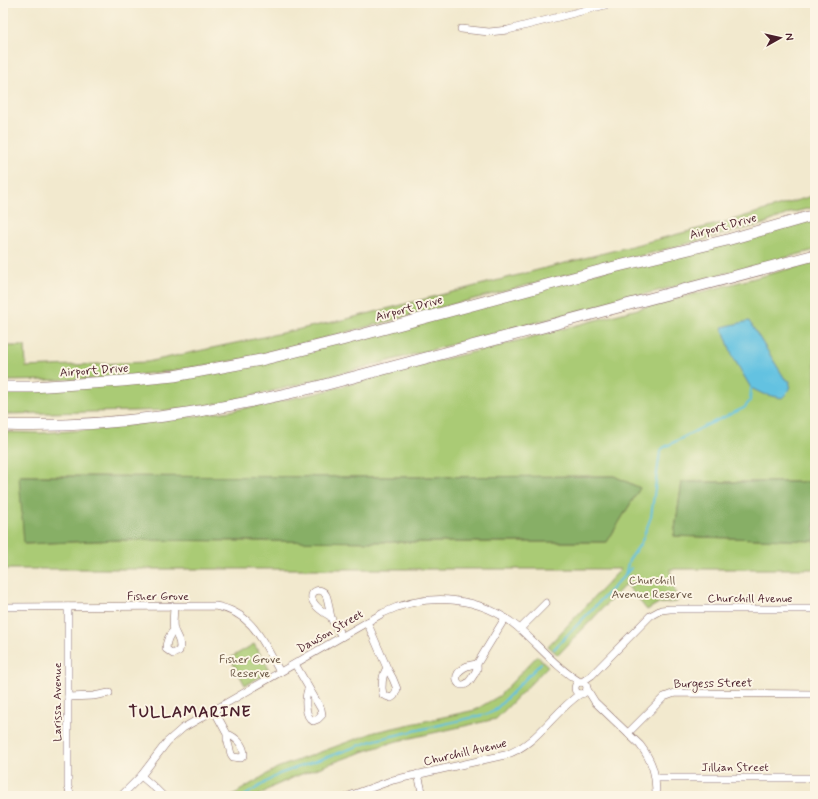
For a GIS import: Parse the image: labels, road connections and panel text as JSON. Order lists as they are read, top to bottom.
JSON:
{
  "streets": {
    "main road": ["Airport Drive"],
    "street": [
      "Fisher Grove",
      "Churchill Avenue",
      "Dawson Street",
      "Burgess Street",
      "Larissa Avenue",
      "Jillian Street"
    ]
  },
  "crossings": [
    ["Fisher Grove", "Dawson Street"],
    ["Fisher Grove", "Larissa Avenue"],
    ["Churchill Avenue", "Dawson Street"],
    ["Dawson Street", "Burgess Street"],
    ["Dawson Street", "Jillian Street"]
  ],
  "districts": ["TULLAMARINE"],
  "parks": ["Churchill Avenue Reserve", "Fisher Grove Reserve"],
  "north": "right"
}
